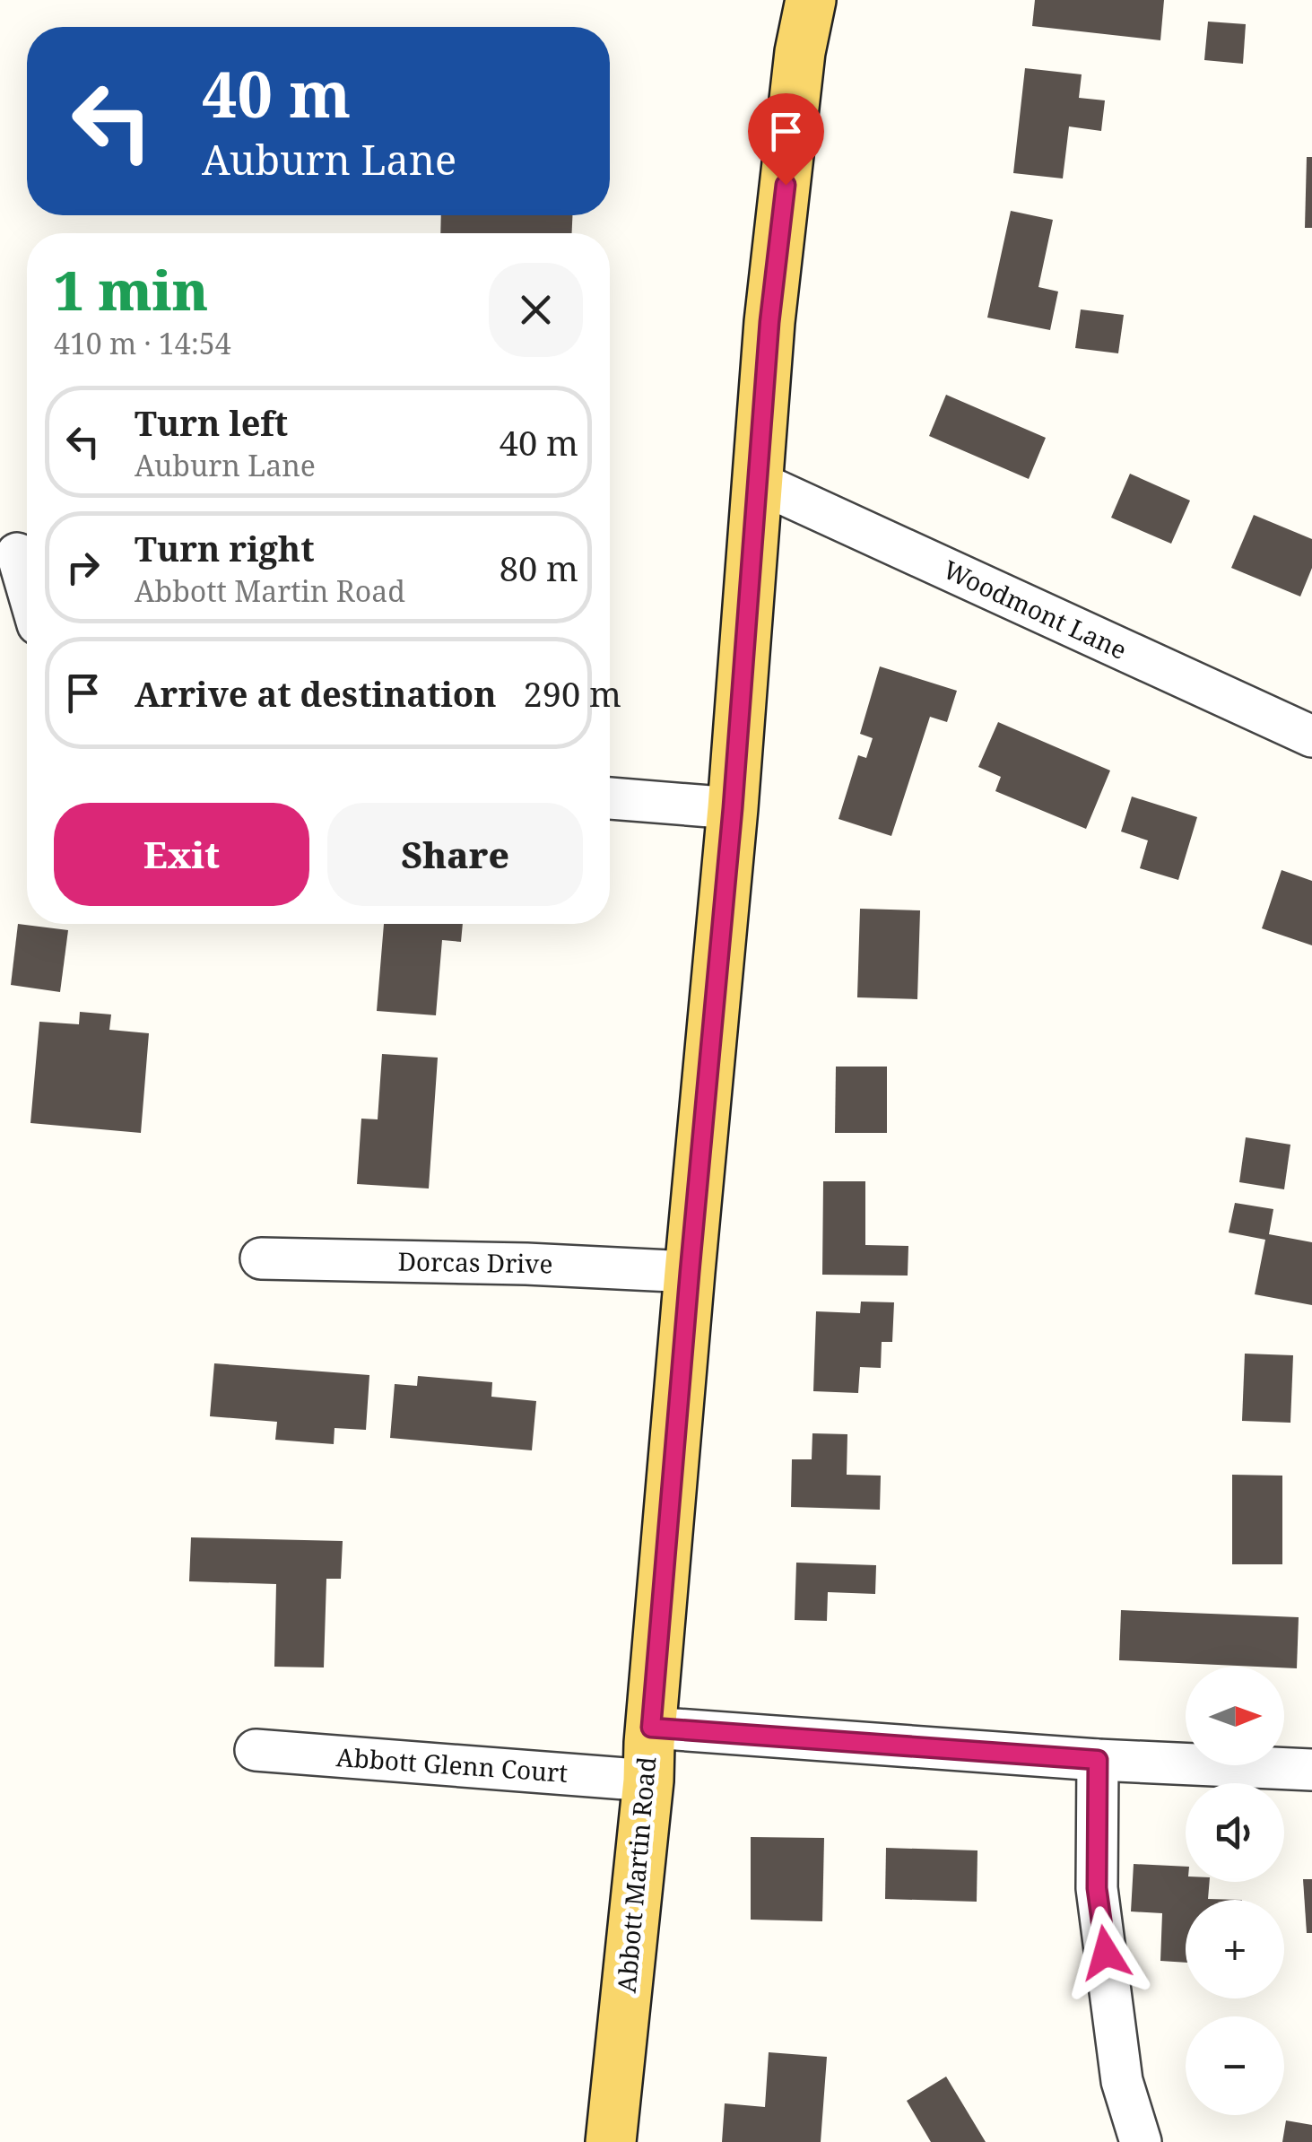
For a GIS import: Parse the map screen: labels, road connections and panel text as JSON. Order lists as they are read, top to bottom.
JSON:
{
  "streets": {
    "main road": ["Abbott Martin Road"],
    "street": ["Woodmont Lane", "Dorcas Drive", "Abbott Glenn Court"]
  },
  "crossings": [
    ["Woodmont Lane", "Abbott Martin Road"],
    ["Dorcas Drive", "Abbott Martin Road"],
    ["Abbott Glenn Court", "Abbott Martin Road"]
  ],
  "north": "right",
  "page": {
    "turn": ["40 m", "Auburn Lane"],
    "heading": ["1 min", "410 m · 14:54"],
    "list": [
      {
        "name": "Turn left",
        "note": "Auburn Lane",
        "value": "40 m"
      },
      {
        "name": "Turn right",
        "note": "Abbott Martin Road",
        "value": "80 m"
      },
      {
        "name": "Arrive at destination",
        "value": "290 m"
      }
    ],
    "buttons": ["Exit", "Share"],
    "map_buttons": ["+", "−"]
  }
}
